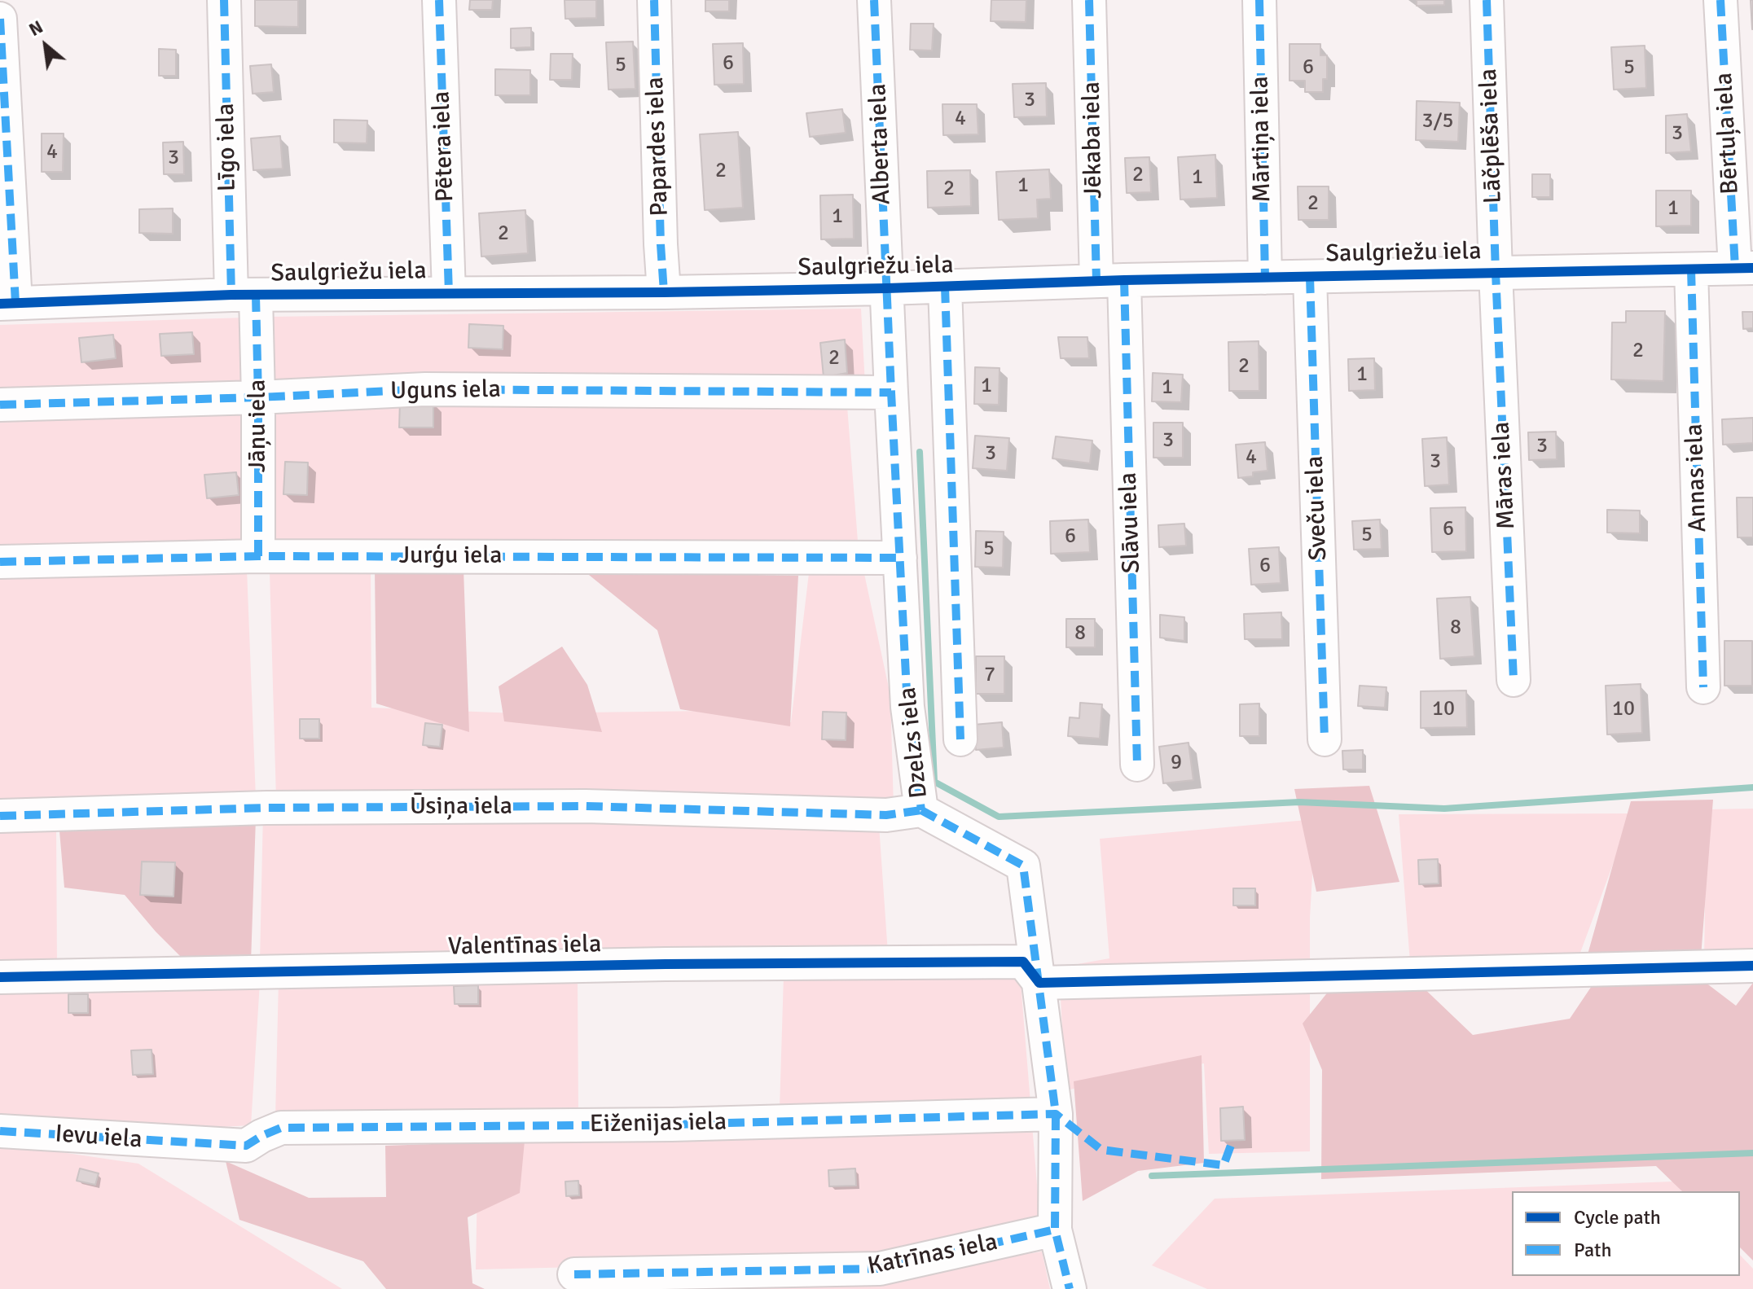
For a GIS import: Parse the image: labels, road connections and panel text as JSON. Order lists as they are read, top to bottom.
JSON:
{
  "streets": {
    "street": [
      "Bērtuļa iela",
      "Lāčplēša iela",
      "Mārtiņa iela",
      "Jēkaba iela",
      "Alberta iela",
      "Pētera iela",
      "Papardes iela",
      "Līgo iela",
      "Saulgriežu iela",
      "Uguns iela",
      "Jāņu iela",
      "Māras iela",
      "Annas iela",
      "Sveču iela",
      "Slāvu iela",
      "Jurģu iela",
      "Dzelzs iela",
      "Ūsiņa iela",
      "Valentīnas iela",
      "Eiženijas iela",
      "Ievu iela",
      "Katrīnas iela"
    ]
  },
  "crossings": [
    ["Bērtuļa iela", "Saulgriežu iela"],
    ["Lāčplēša iela", "Saulgriežu iela"],
    ["Lāčplēša iela", "Māras iela"],
    ["Mārtiņa iela", "Saulgriežu iela"],
    ["Jēkaba iela", "Saulgriežu iela"],
    ["Jēkaba iela", "Slāvu iela"],
    ["Alberta iela", "Saulgriežu iela"],
    ["Alberta iela", "Dzelzs iela"],
    ["Pētera iela", "Saulgriežu iela"],
    ["Papardes iela", "Saulgriežu iela"],
    ["Līgo iela", "Saulgriežu iela"],
    ["Līgo iela", "Jāņu iela"],
    ["Saulgriežu iela", "Jāņu iela"],
    ["Saulgriežu iela", "Māras iela"],
    ["Saulgriežu iela", "Annas iela"],
    ["Saulgriežu iela", "Sveču iela"],
    ["Saulgriežu iela", "Slāvu iela"],
    ["Saulgriežu iela", "Dzelzs iela"],
    ["Uguns iela", "Jāņu iela"],
    ["Uguns iela", "Dzelzs iela"],
    ["Jāņu iela", "Jurģu iela"],
    ["Jurģu iela", "Dzelzs iela"],
    ["Dzelzs iela", "Ūsiņa iela"],
    ["Dzelzs iela", "Valentīnas iela"],
    ["Dzelzs iela", "Eiženijas iela"],
    ["Dzelzs iela", "Katrīnas iela"],
    ["Eiženijas iela", "Ievu iela"]
  ],
  "house_numbers": [
    "6",
    "5",
    "6",
    "5",
    "3",
    "4",
    "3/5",
    "3",
    "4",
    "3",
    "2",
    "2",
    "1",
    "1",
    "2",
    "2",
    "1",
    "1",
    "2",
    "2",
    "2",
    "2",
    "1",
    "1",
    "1",
    "3",
    "3",
    "3",
    "4",
    "3",
    "6",
    "5",
    "6",
    "5",
    "6",
    "8",
    "8",
    "7",
    "10",
    "10",
    "9"
  ],
  "legend": ["Cycle path", "Path"],
  "north": "top left"
}
